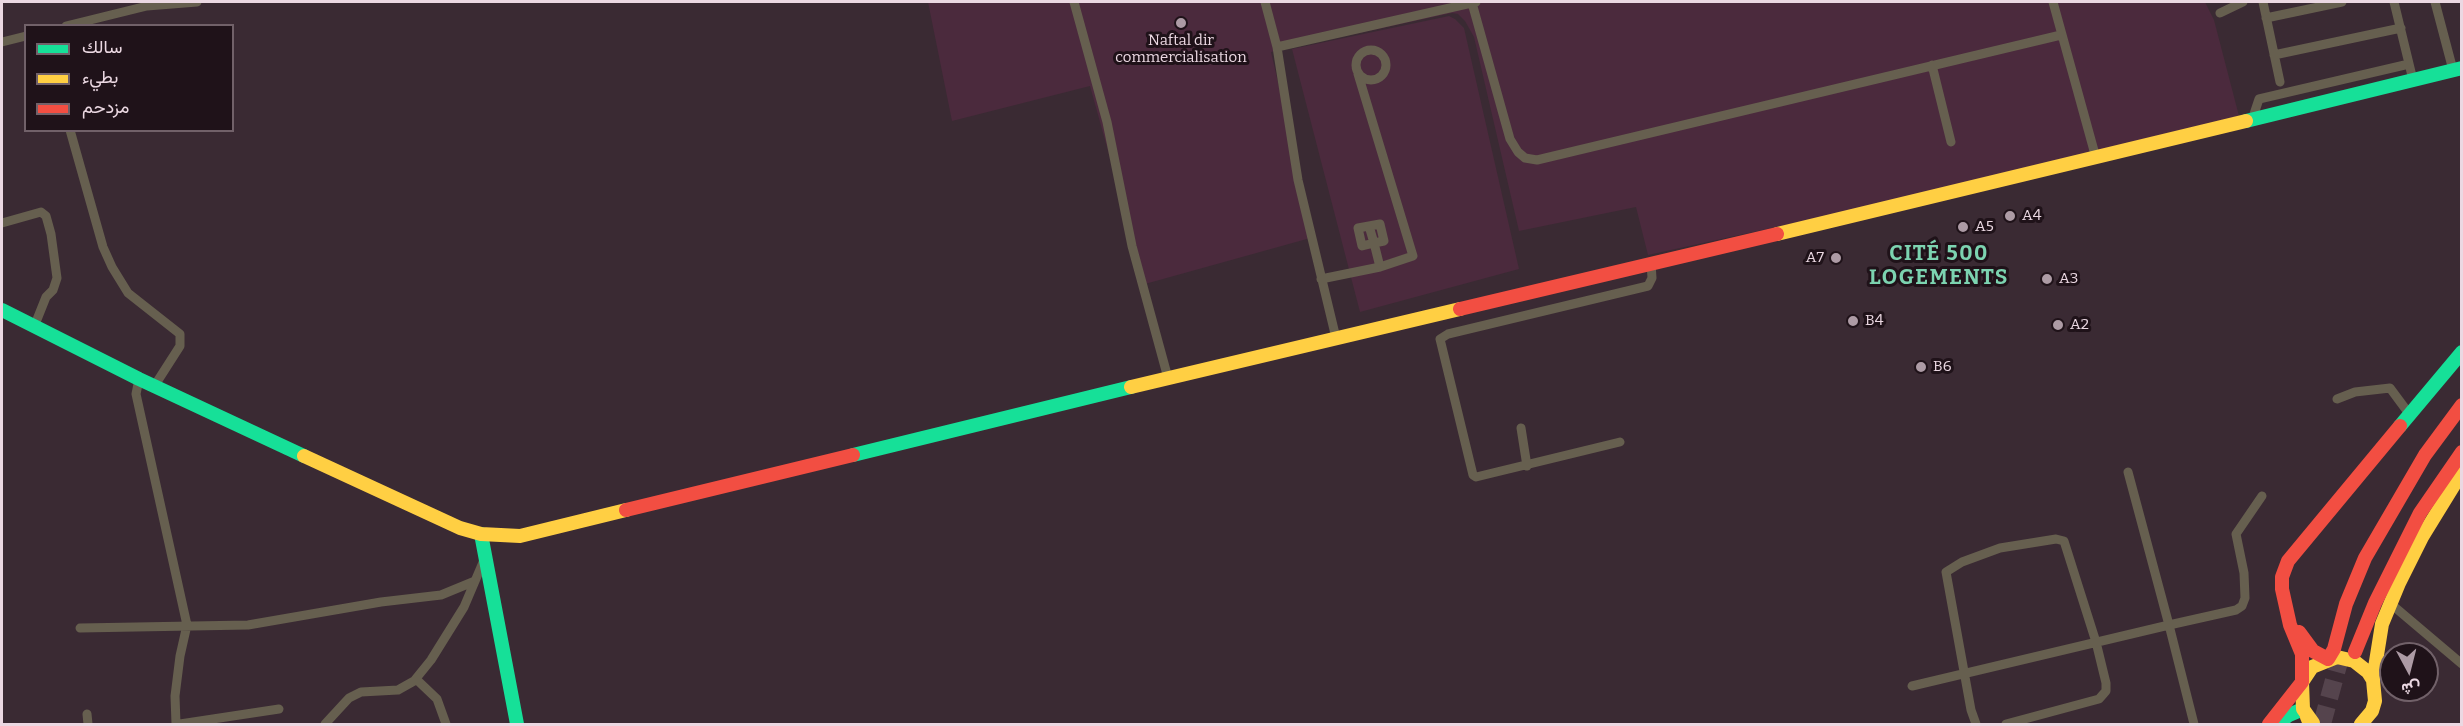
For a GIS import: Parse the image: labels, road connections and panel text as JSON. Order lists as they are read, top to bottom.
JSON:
{
  "districts": ["CITÉ 500 LOGEMENTS"],
  "places": [
    "Naftal dir commercialisation",
    "A4",
    "A5",
    "A7",
    "A3",
    "B4",
    "A2",
    "B6"
  ],
  "legend": ["سالك", "بطيء", "مزدحم"],
  "north": "bottom"
}
